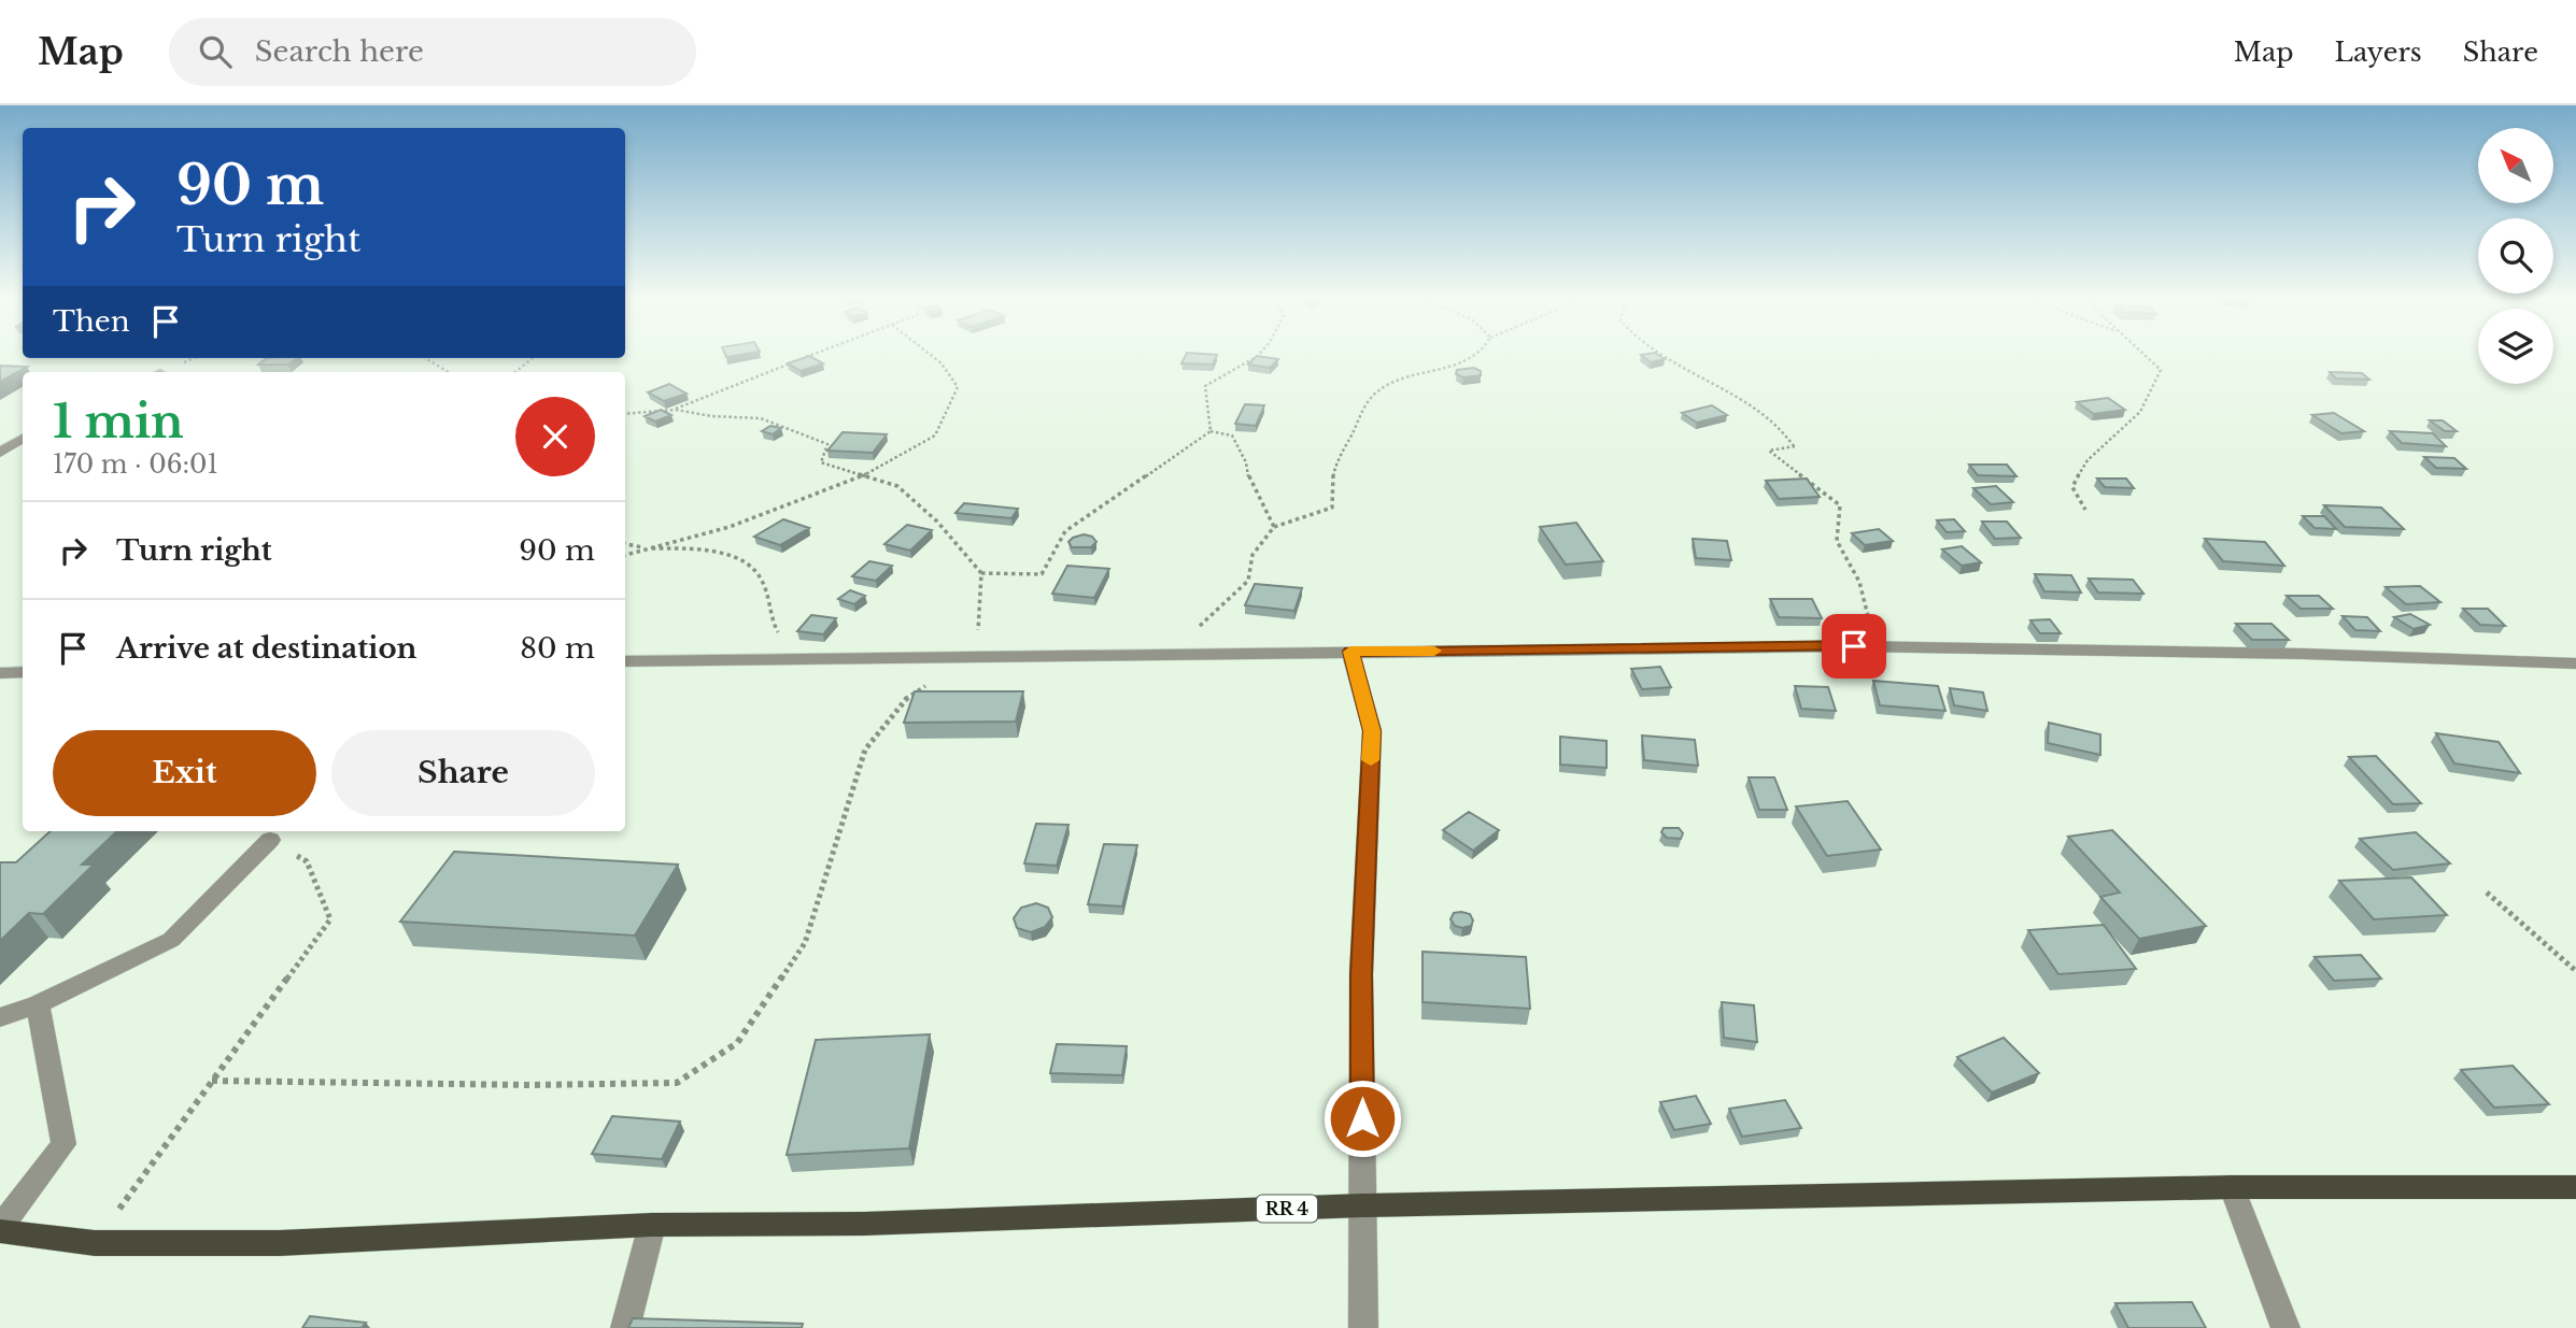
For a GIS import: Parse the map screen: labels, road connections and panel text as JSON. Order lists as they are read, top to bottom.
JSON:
{
  "streets": {
    "main road": ["RR 4"]
  },
  "north": "top left",
  "page": {
    "header": "Map",
    "search": "Search here",
    "nav": ["Map", "Layers", "Share"],
    "turn": ["90 m", "Turn right"],
    "then": "Then",
    "heading": ["1 min", "170 m · 06:01"],
    "list": [
      {
        "name": "Turn right",
        "value": "90 m"
      },
      {
        "name": "Arrive at destination",
        "value": "80 m"
      }
    ],
    "buttons": ["Exit", "Share"]
  }
}
